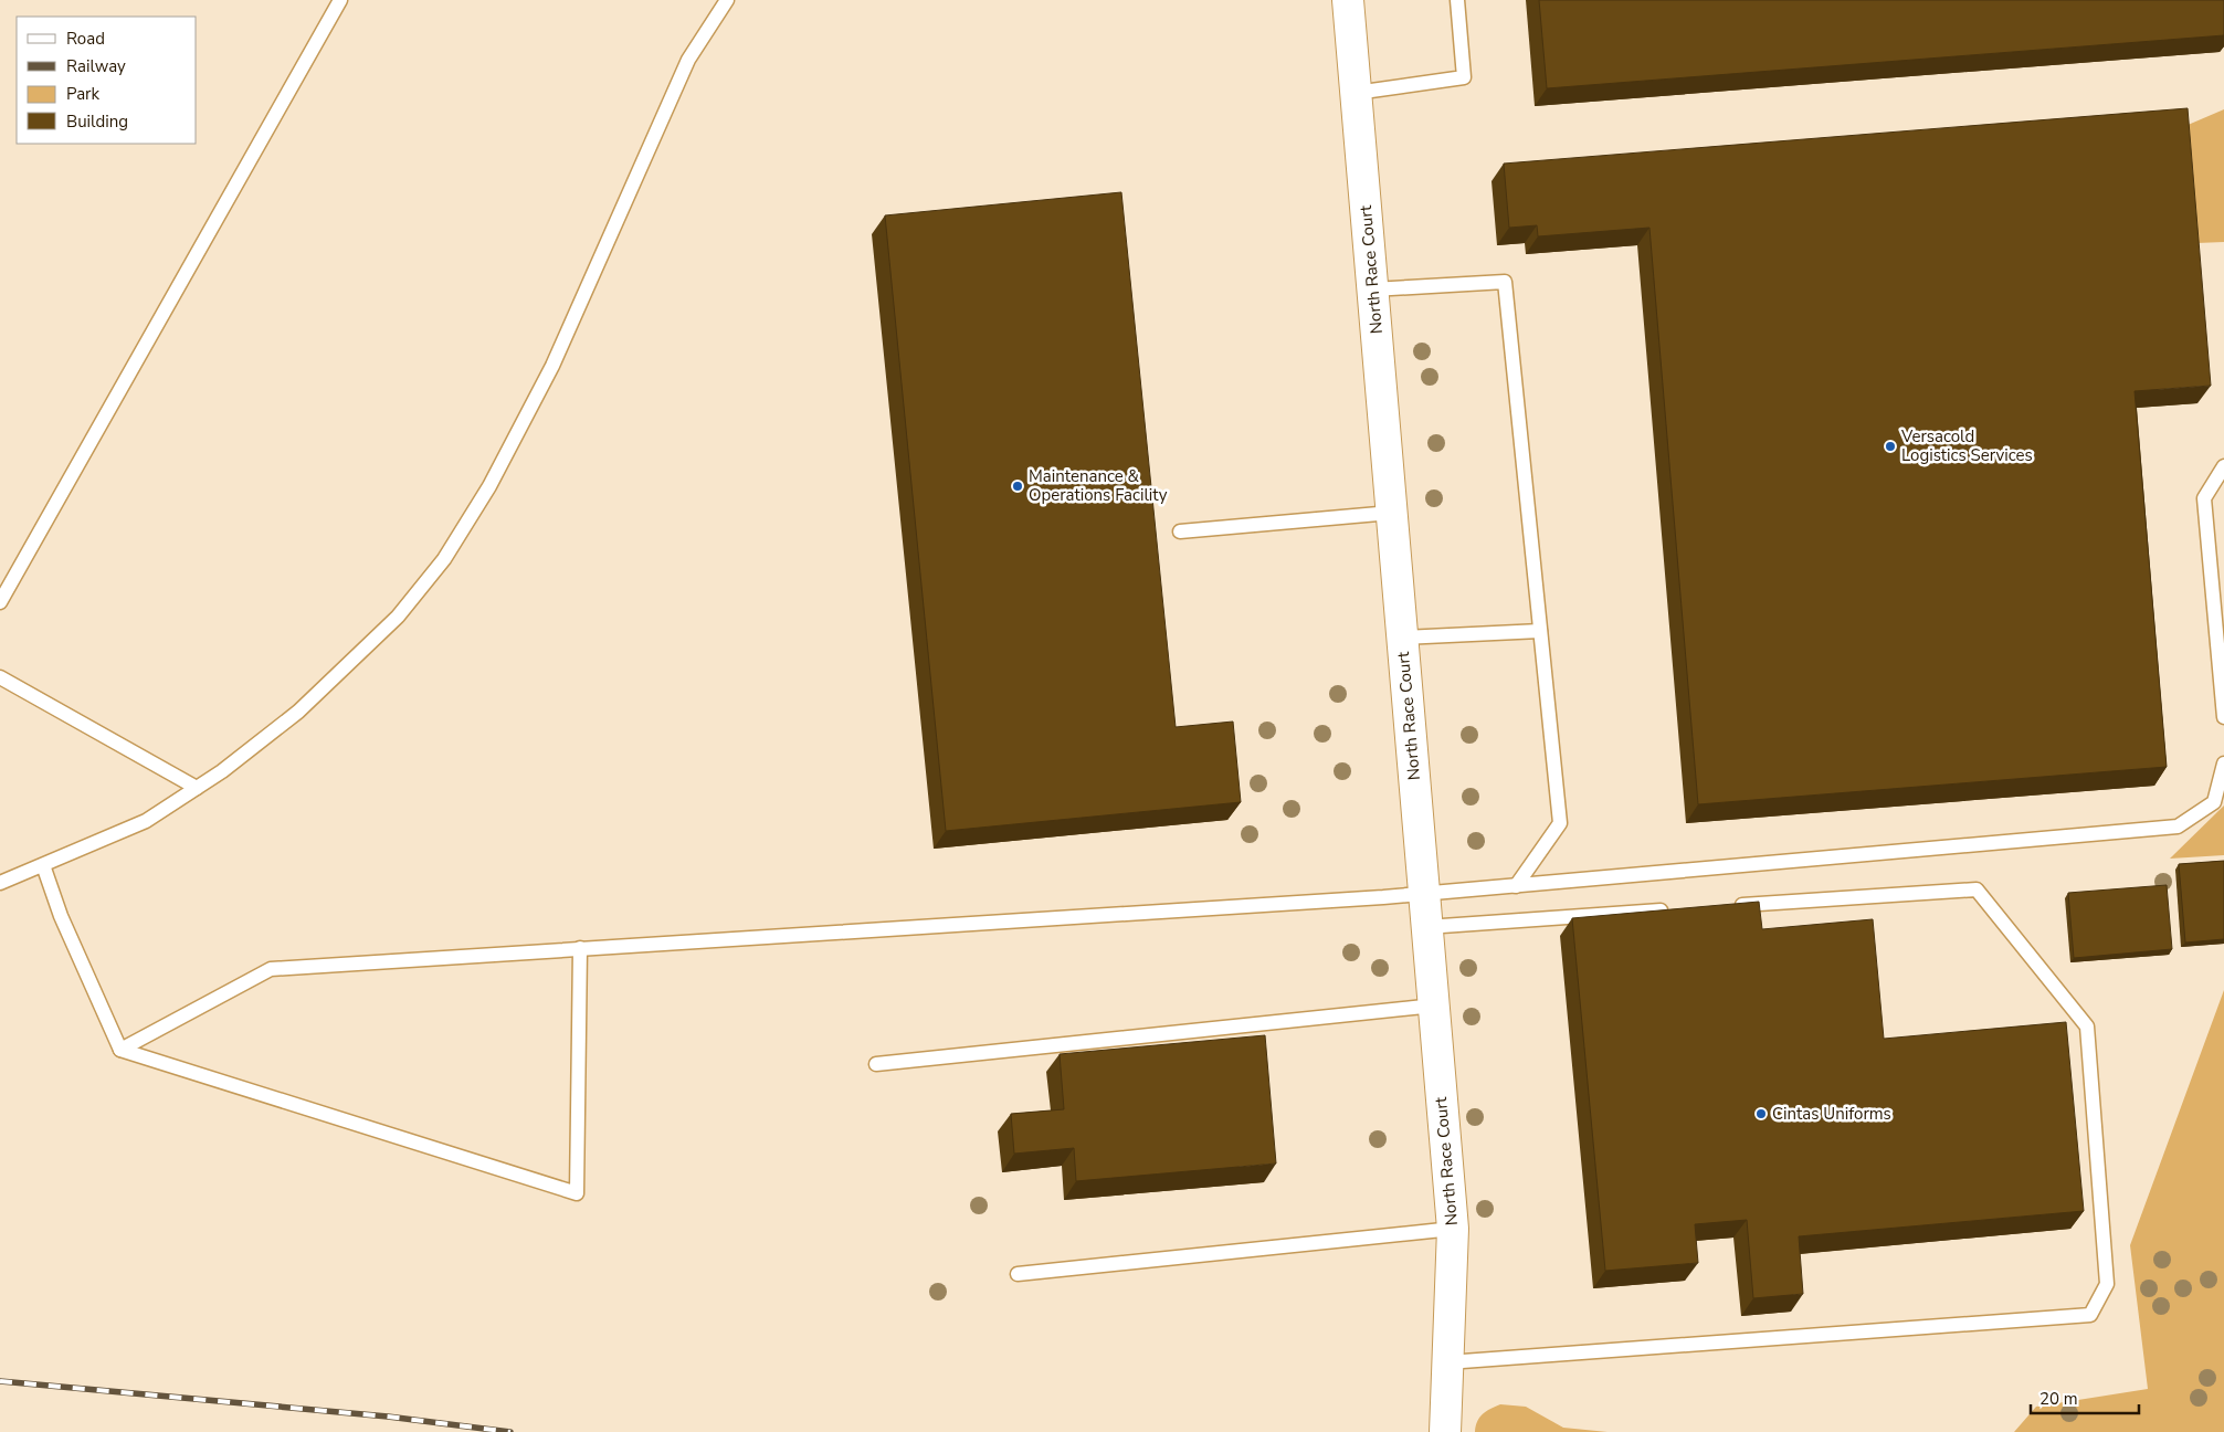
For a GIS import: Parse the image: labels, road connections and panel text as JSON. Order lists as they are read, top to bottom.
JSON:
{
  "streets": {
    "street": ["North Race Court"]
  },
  "places": ["Versacold Logistics Services", "Maintenance & Operations Facility", "Cintas Uniforms"],
  "legend": [
    "Road",
    "Railway",
    "Park",
    "Building"
  ],
  "scale_bar": "20 m"
}
